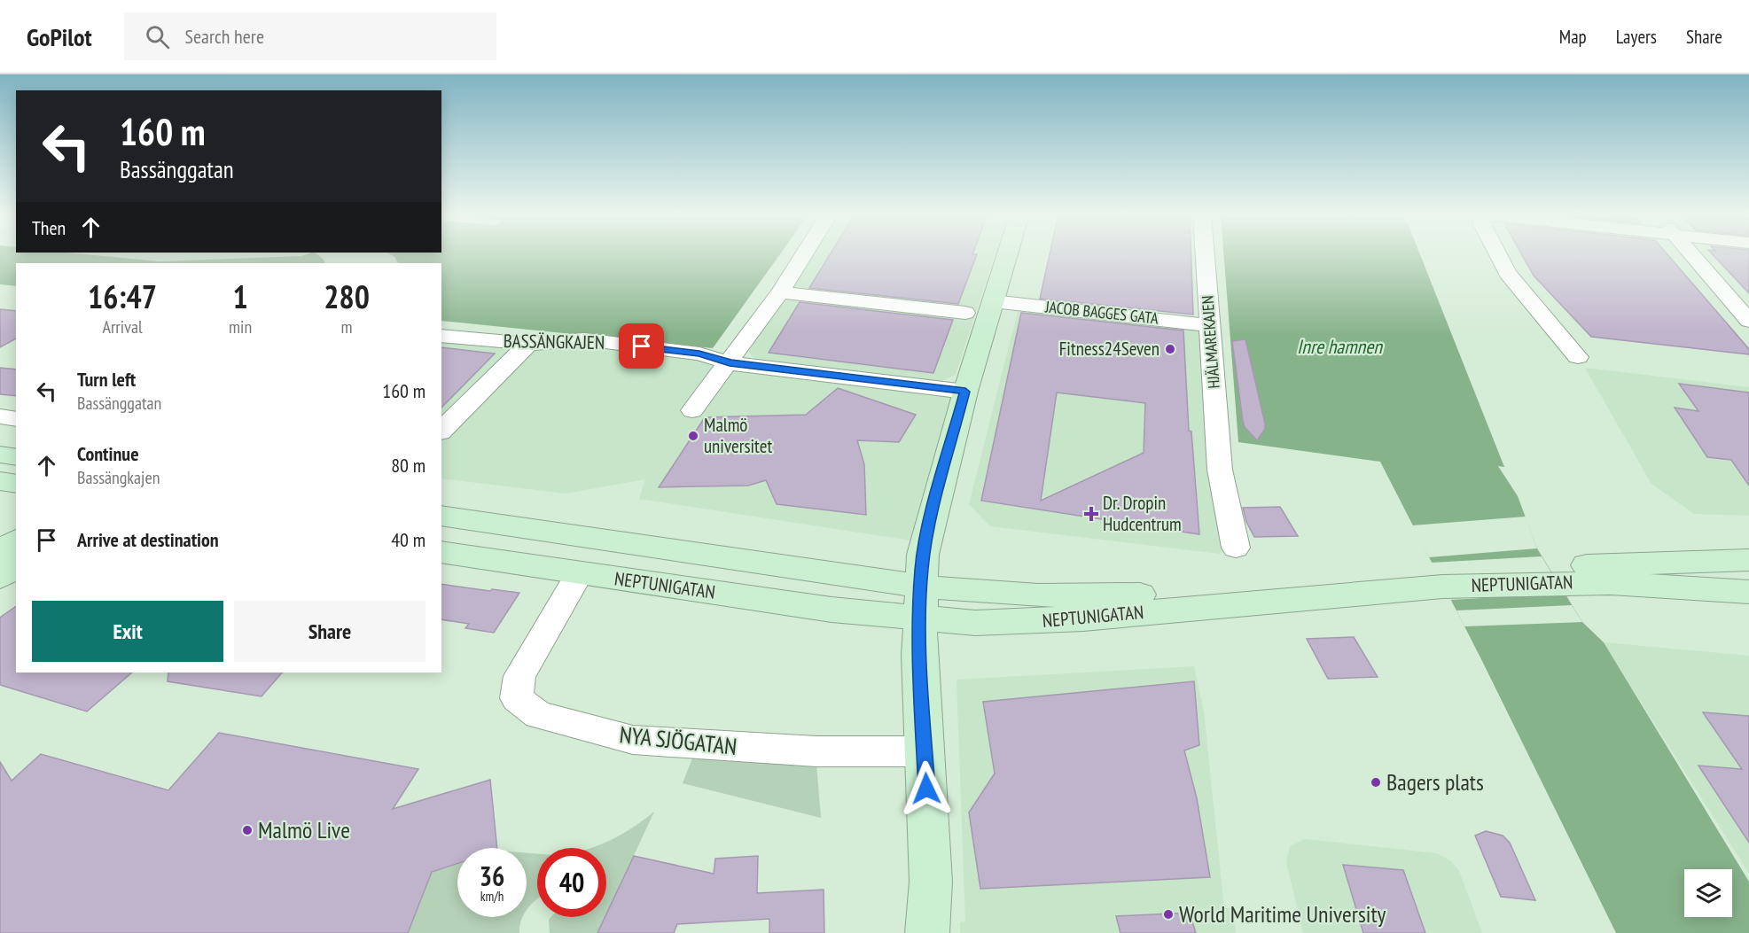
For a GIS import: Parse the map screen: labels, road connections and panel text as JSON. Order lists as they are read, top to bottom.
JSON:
{
  "streets": {
    "street": [
      "JACOB BAGGES GATA",
      "BASSÄNGKAJEN",
      "HJÄLMAREKAJEN",
      "NEPTUNIGATAN",
      "NYA SJÖGATAN"
    ]
  },
  "crossings": [
    ["JACOB BAGGES GATA", "HJÄLMAREKAJEN"],
    ["NEPTUNIGATAN", "NYA SJÖGATAN"]
  ],
  "water": ["Inre hamnen"],
  "places": {
    "other": [
      "Fitness24Seven",
      "Malmö universitet",
      "Bagers plats",
      "Malmö Live",
      "World Maritime University"
    ],
    "health": ["Dr. Dropin Hudcentrum"]
  },
  "page": {
    "header": "GoPilot",
    "search": "Search here",
    "nav": ["Map", "Layers", "Share"],
    "turn": ["160 m", "Bassänggatan"],
    "then": "Then",
    "eta": [
      "16:47",
      "Arrival",
      "1",
      "min",
      "280",
      "m"
    ],
    "list": [
      {
        "name": "Turn left",
        "note": "Bassänggatan",
        "value": "160 m"
      },
      {
        "name": "Continue",
        "note": "Bassängkajen",
        "value": "80 m"
      },
      {
        "name": "Arrive at destination",
        "value": "40 m"
      }
    ],
    "buttons": ["Exit", "Share"],
    "speed": "36 km/h",
    "limit": "40"
  }
}
